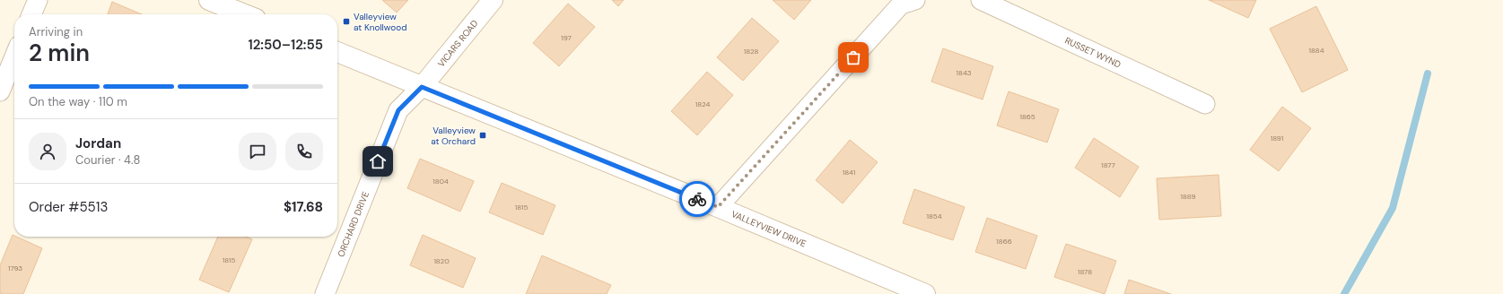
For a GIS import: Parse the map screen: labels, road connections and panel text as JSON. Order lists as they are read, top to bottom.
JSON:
{
  "streets": {
    "street": [
      "VICARS ROAD",
      "RUSSET WYND",
      "ORCHARD DRIVE",
      "VALLEYVIEW DRIVE"
    ]
  },
  "crossings": [
    ["VICARS ROAD", "ORCHARD DRIVE"],
    ["VICARS ROAD", "VALLEYVIEW DRIVE"],
    ["ORCHARD DRIVE", "VALLEYVIEW DRIVE"]
  ],
  "places": {
    "transit": ["Valleyview at Knollwood", "Valleyview at Orchard"]
  },
  "house_numbers": [
    "197",
    "1884",
    "1828",
    "1843",
    "1824",
    "1865",
    "1891",
    "1877",
    "1841",
    "1804",
    "1889",
    "1815",
    "1854",
    "1866",
    "1815",
    "1820",
    "1793",
    "1878"
  ],
  "page": {
    "heading": ["2 min", "Arriving in", "12:50–12:55"],
    "panel": [
      "Jordan",
      "Courier · 4.8",
      "Order #5513",
      "$17.68"
    ],
    "bar": "On the way · 110 m"
  }
}
